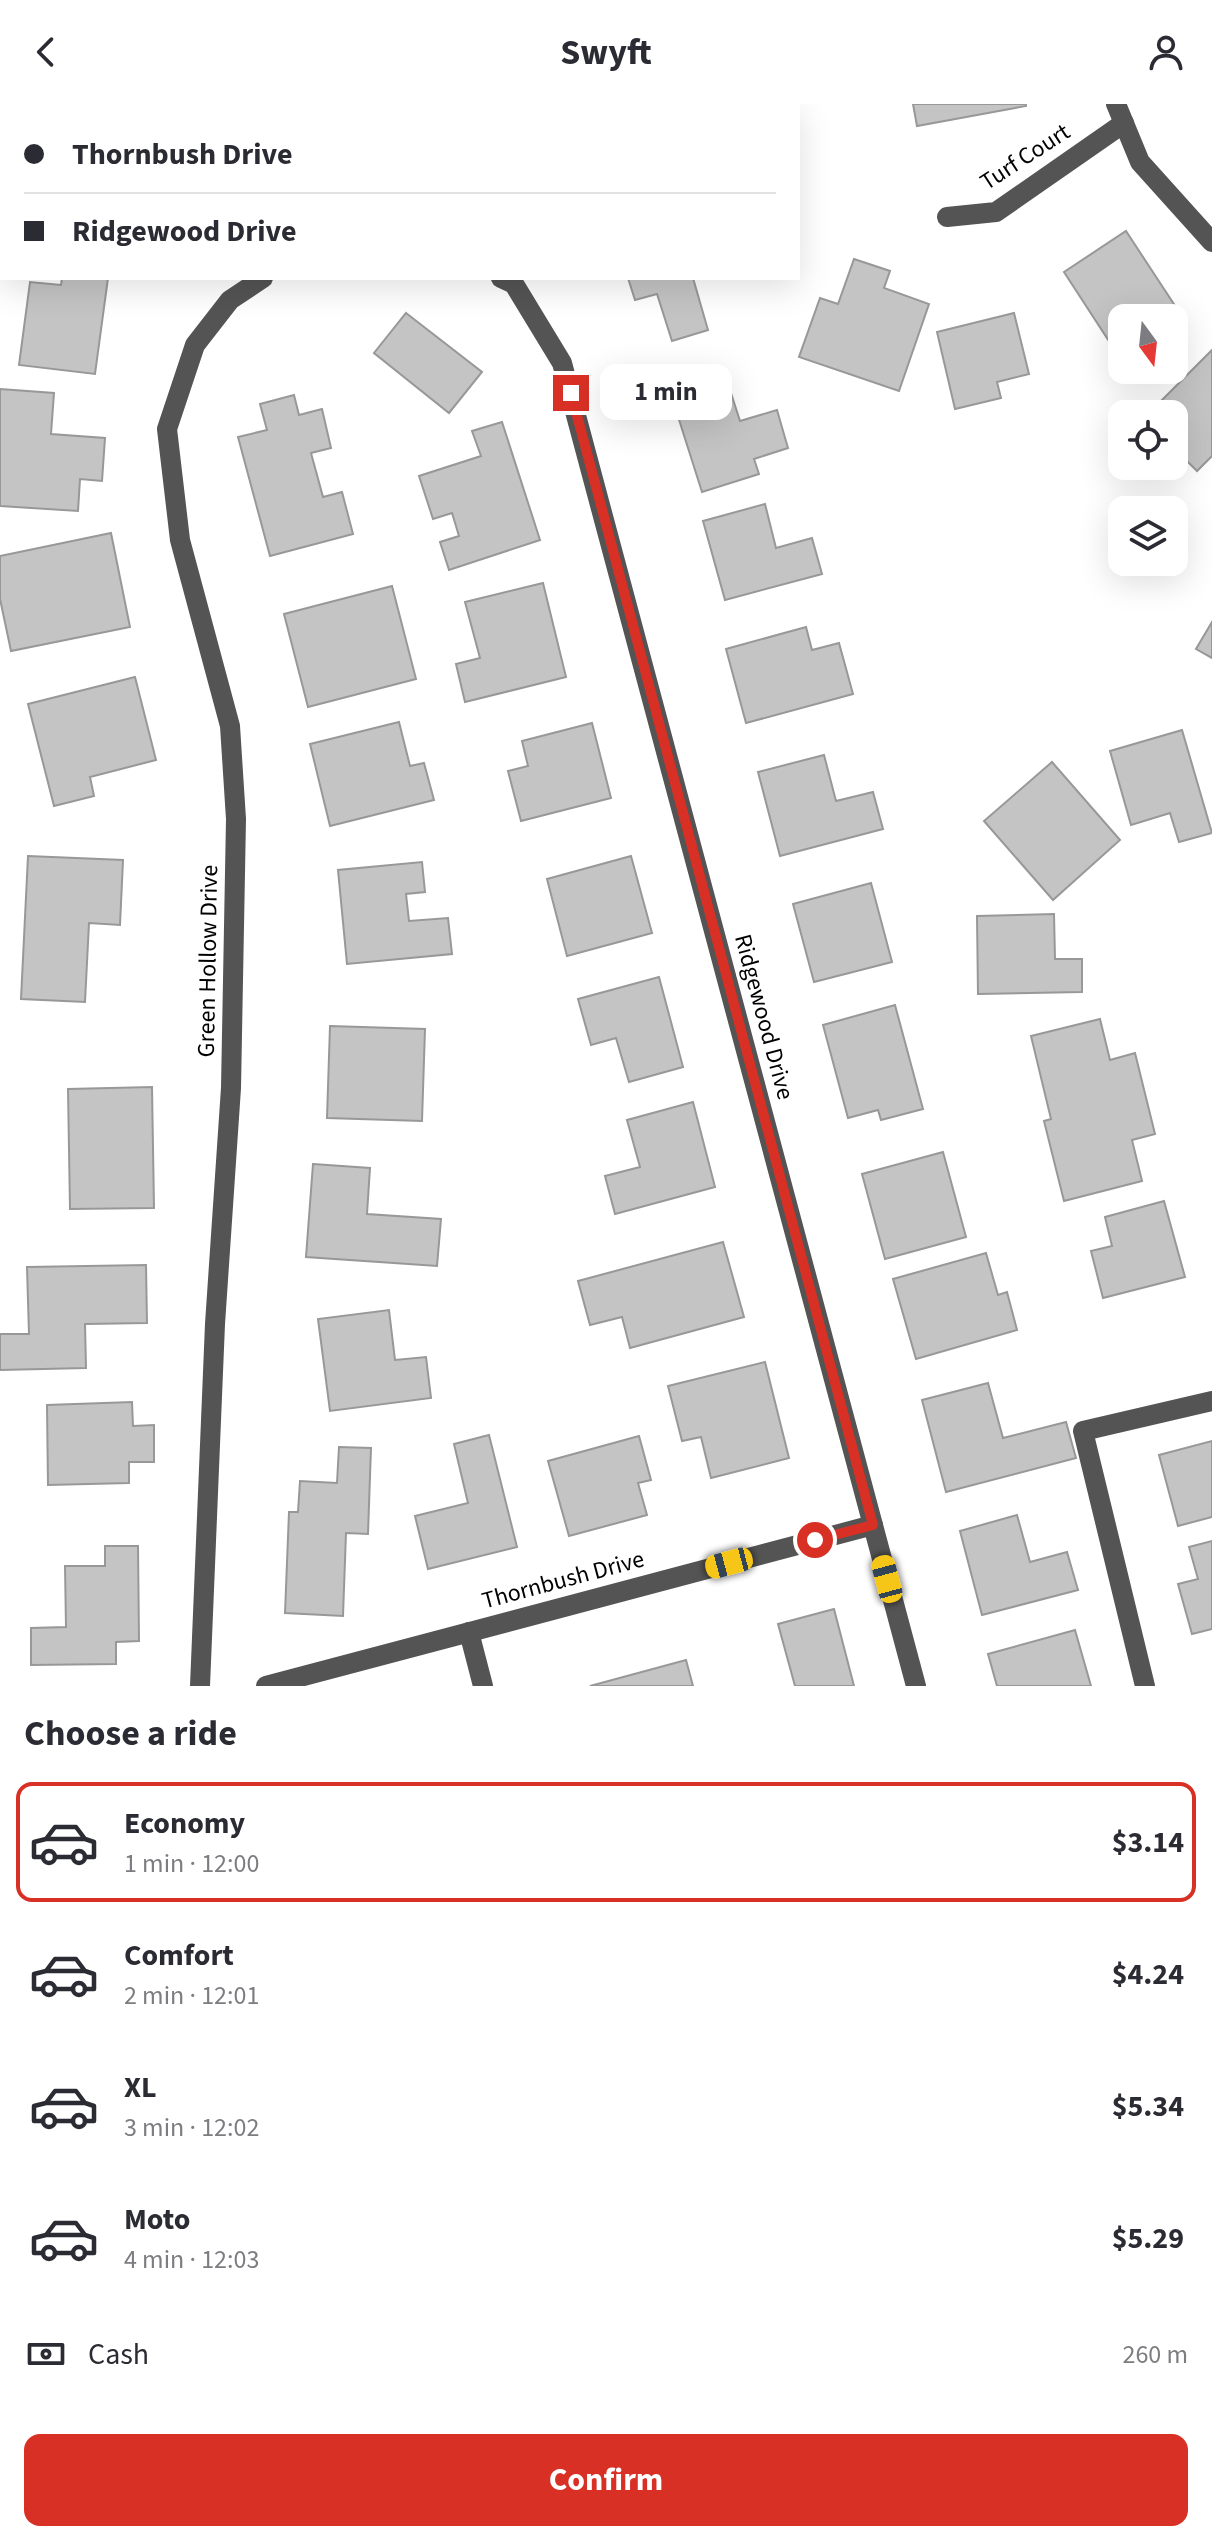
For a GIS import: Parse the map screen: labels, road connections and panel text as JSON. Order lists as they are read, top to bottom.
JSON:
{
  "streets": {
    "street": [
      "Turf Court",
      "Green Hollow Drive",
      "Ridgewood Drive",
      "Thornbush Drive"
    ]
  },
  "crossings": [
    ["Ridgewood Drive", "Thornbush Drive"]
  ],
  "north": "bottom",
  "page": {
    "header": "Swyft",
    "banner": ["Thornbush Drive", "Ridgewood Drive"],
    "bubble": "1 min",
    "heading": "Choose a ride",
    "list": [
      {
        "name": "Economy",
        "note": "1 min · 12:00",
        "value": "$3.14"
      },
      {
        "name": "Comfort",
        "note": "2 min · 12:01",
        "value": "$4.24"
      },
      {
        "name": "XL",
        "note": "3 min · 12:02",
        "value": "$5.34"
      },
      {
        "name": "Moto",
        "note": "4 min · 12:03",
        "value": "$5.29"
      }
    ],
    "pay": ["Cash", "260 m"],
    "buttons": "Confirm"
  }
}
